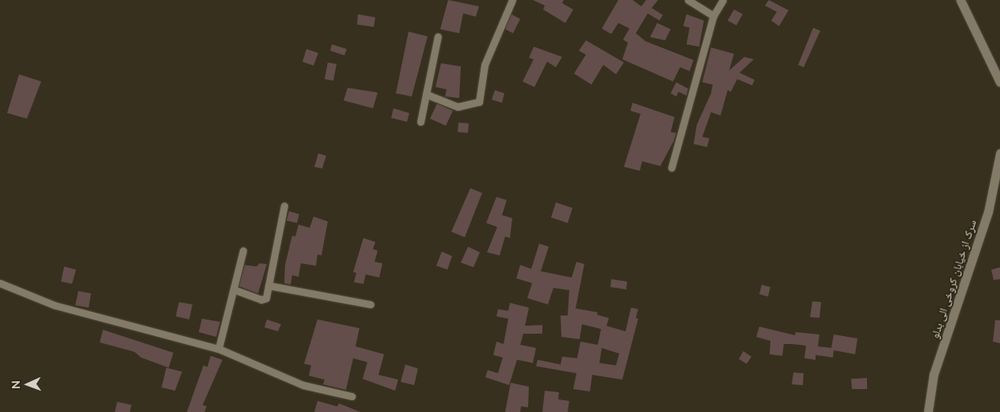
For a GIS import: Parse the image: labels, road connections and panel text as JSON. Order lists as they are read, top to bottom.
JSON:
{
  "streets": {
    "main road": ["سرک از خیابان کروخی الی بدلو"]
  },
  "north": "left"
}
